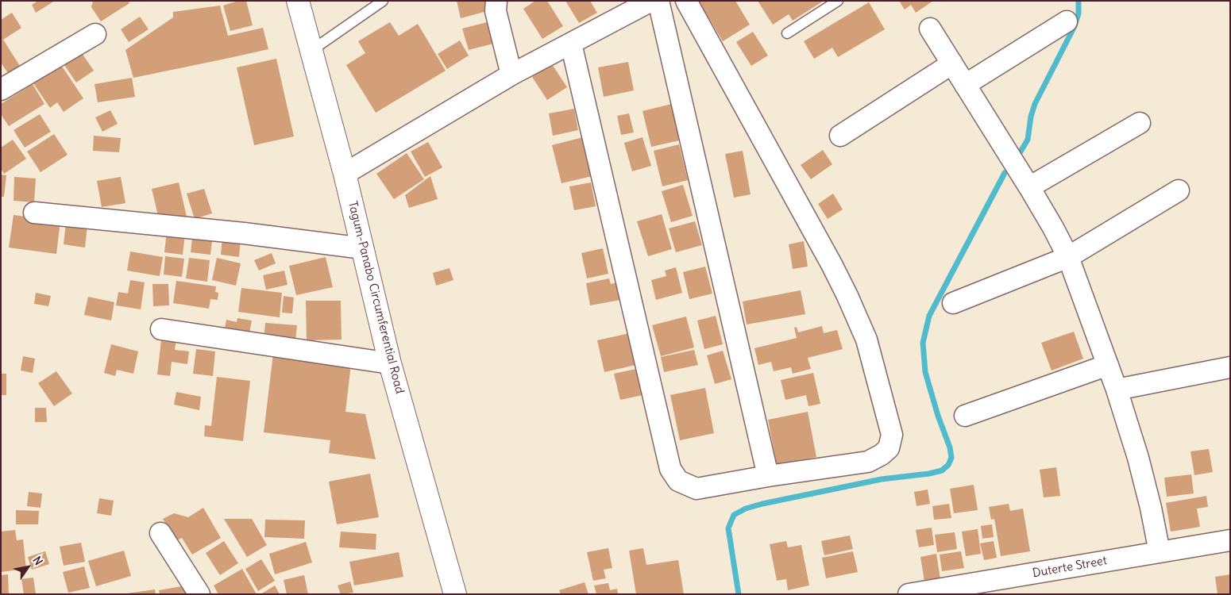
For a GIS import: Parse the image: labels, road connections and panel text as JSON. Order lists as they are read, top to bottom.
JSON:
{
  "streets": {
    "main road": ["Tagum-Panabo Circumferential Road"],
    "street": ["Duterte Street"]
  },
  "north": "top right"
}
